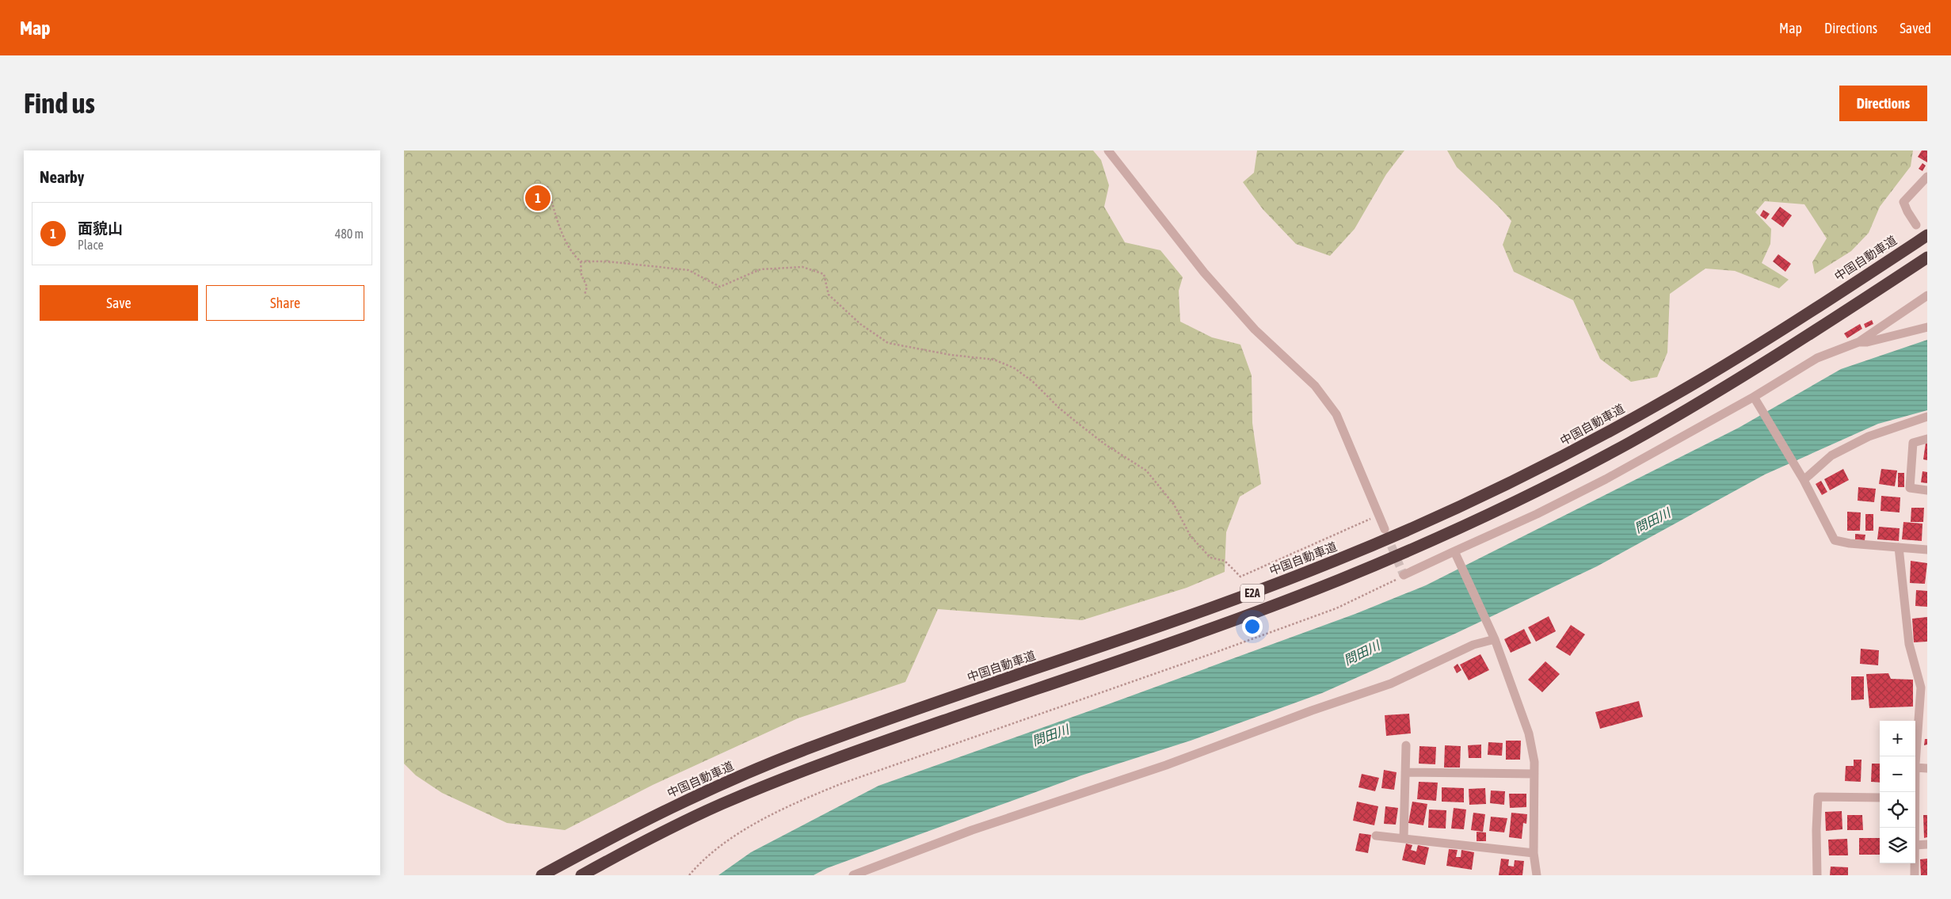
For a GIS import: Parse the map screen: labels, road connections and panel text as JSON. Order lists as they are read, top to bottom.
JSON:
{
  "streets": {
    "highway": ["中国自動車道", "E2A"]
  },
  "water": ["問田川"],
  "page": {
    "header": "Map",
    "nav": ["Map", "Directions", "Saved"],
    "buttons": [
      "Directions",
      ["Save", "Share"]
    ],
    "title": "Find us",
    "heading": "Nearby",
    "pins": "1",
    "list": [
      {
        "mark": "1",
        "name": "面貌山",
        "note": "Place",
        "value": "480 m"
      }
    ],
    "map_buttons": ["+", "−"]
  }
}
